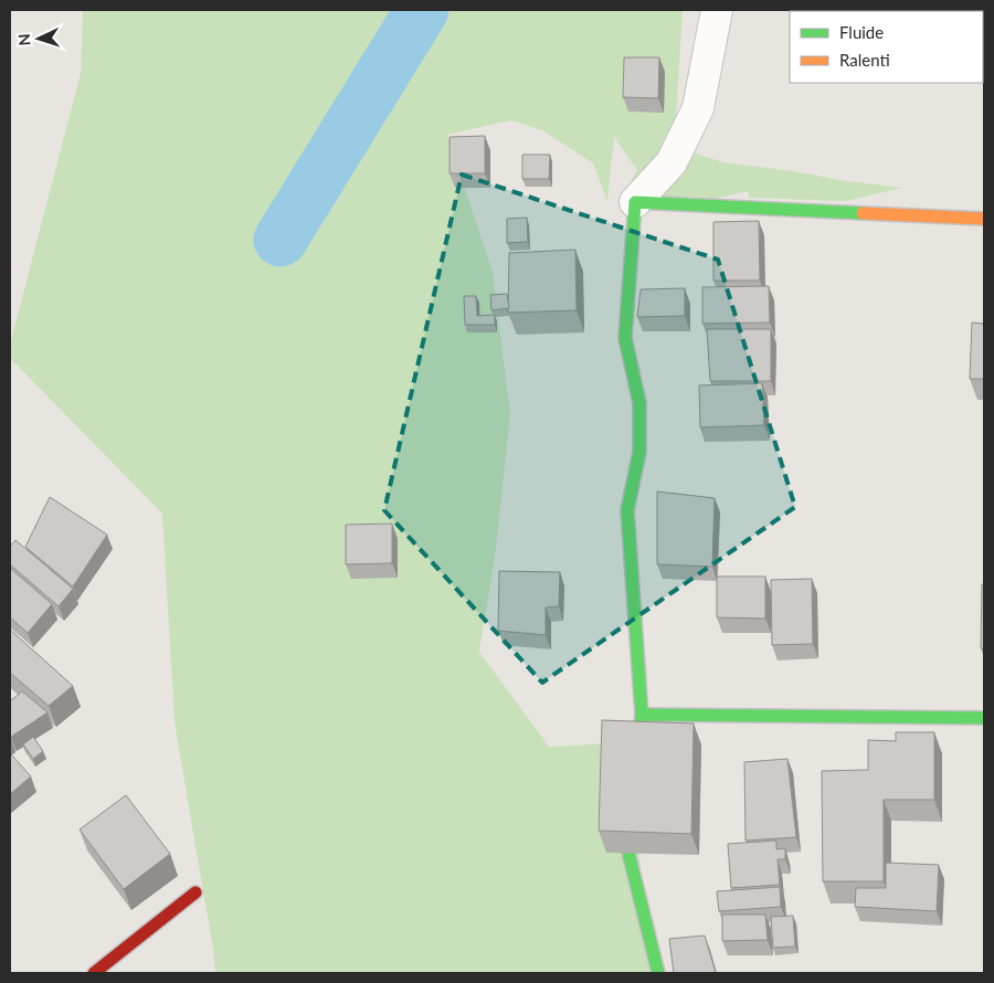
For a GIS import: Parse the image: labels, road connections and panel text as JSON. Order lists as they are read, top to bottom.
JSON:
{
  "legend": ["Fluide", "Ralenti"],
  "north": "left"
}
